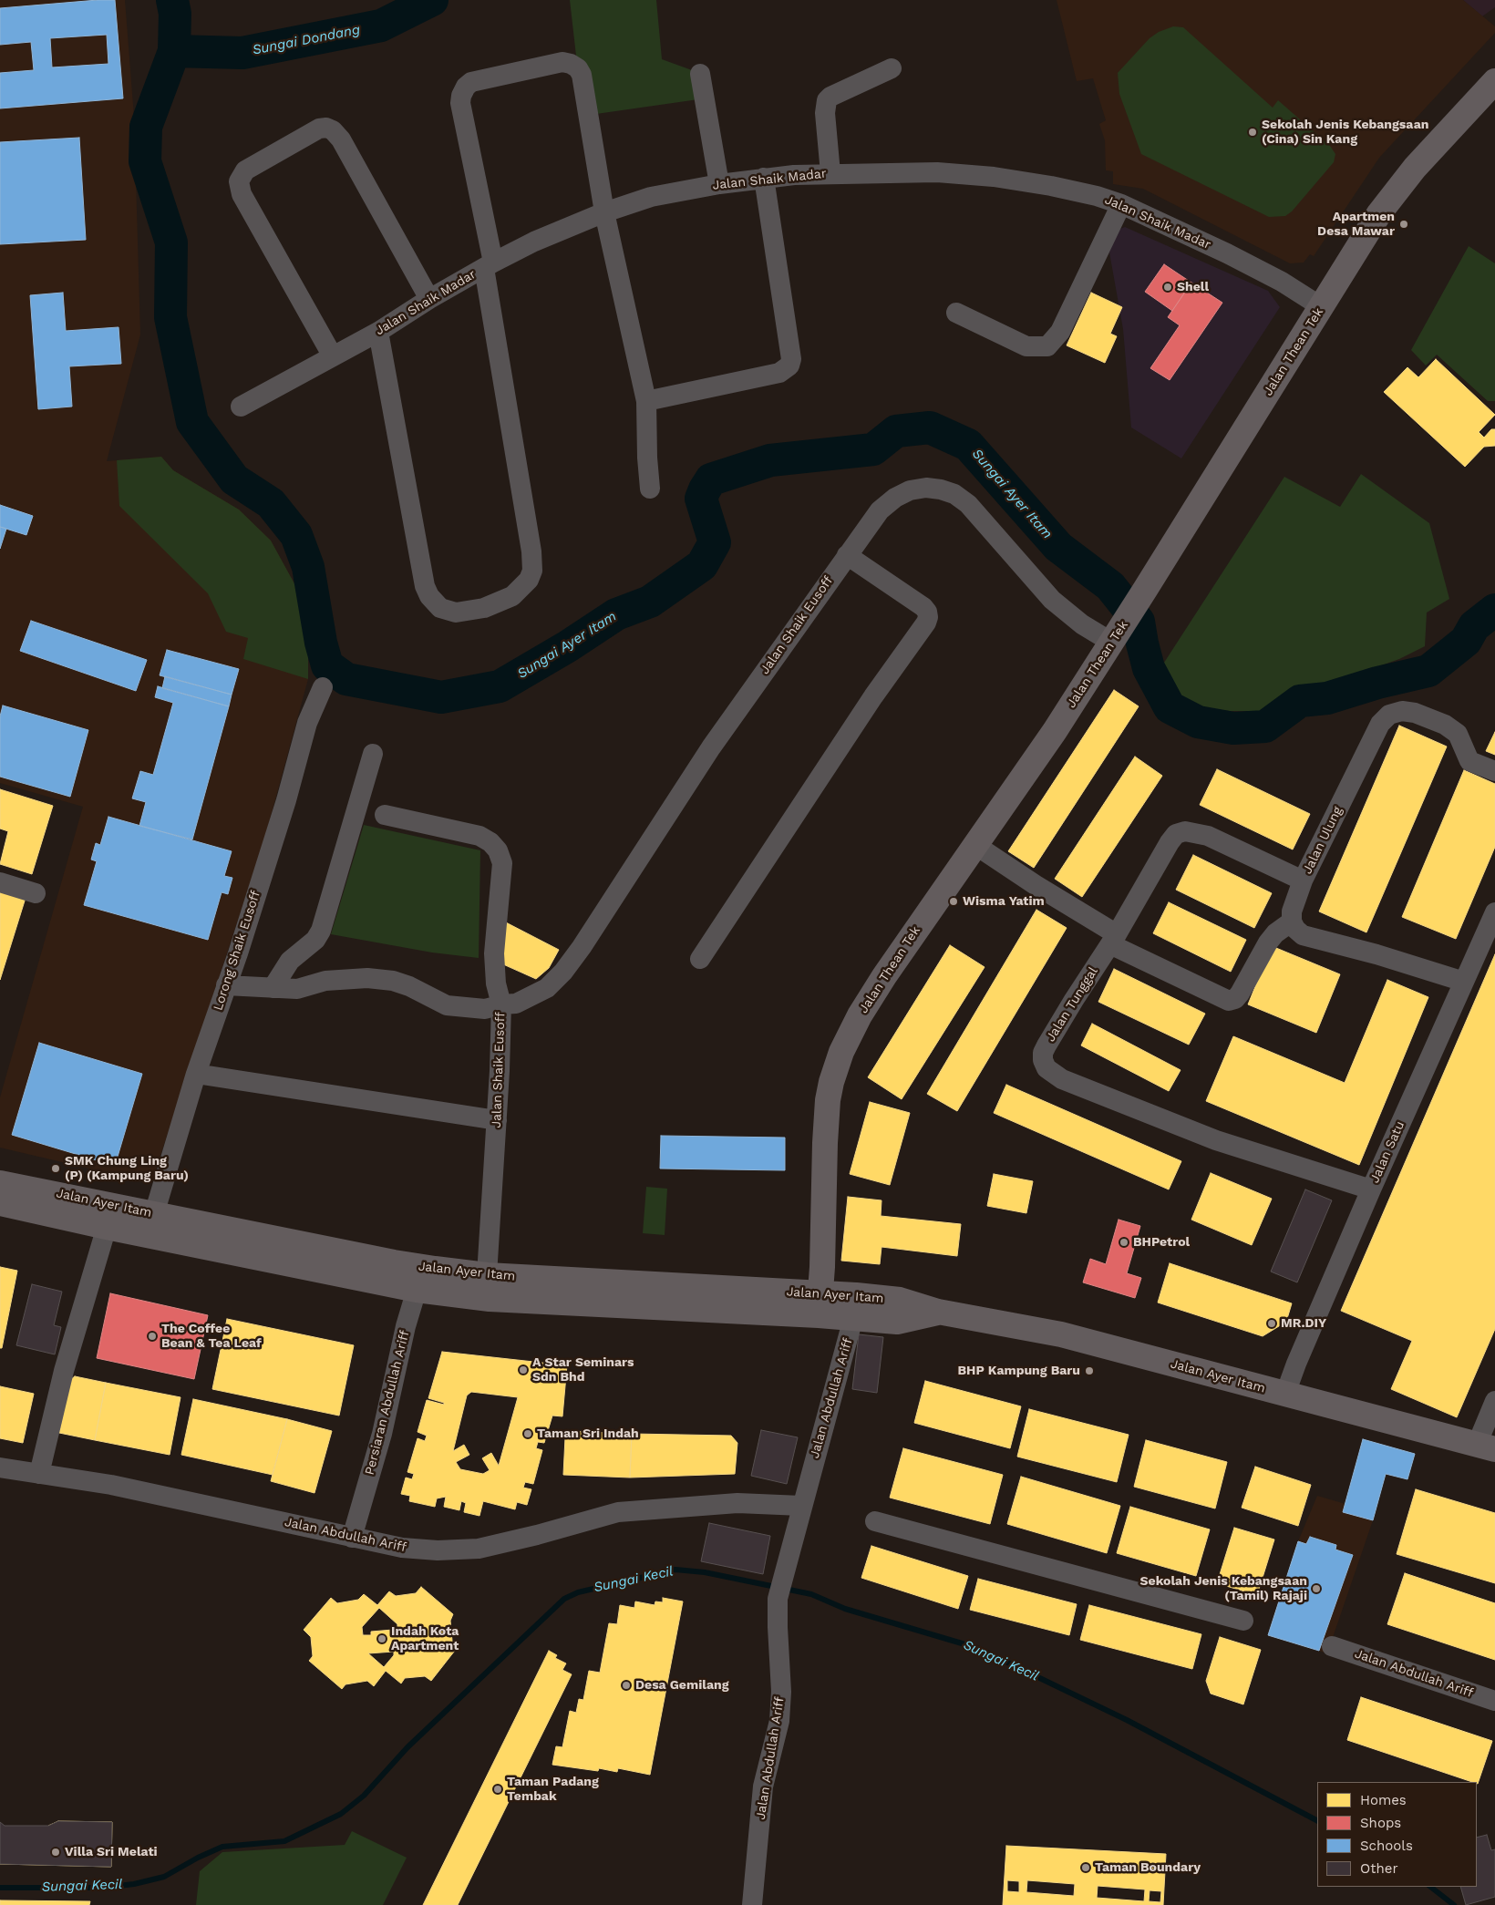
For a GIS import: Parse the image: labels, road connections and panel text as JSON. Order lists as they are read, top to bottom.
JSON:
{
  "streets": {
    "main road": ["Jalan Thean Tek", "Jalan Ayer Itam"],
    "street": [
      "Jalan Shaik Madar",
      "Jalan Shaik Eusoff",
      "Jalan Ulung",
      "Lorong Shaik Eusoff",
      "Jalan Tunggal",
      "Jalan Satu",
      "Jalan Abdullah Ariff",
      "Persiaran Abdullah Ariff"
    ]
  },
  "crossings": [
    ["Jalan Shaik Madar", "Jalan Thean Tek"],
    ["Jalan Thean Tek", "Jalan Shaik Eusoff"],
    ["Jalan Thean Tek", "Jalan Ayer Itam"],
    ["Jalan Shaik Eusoff", "Lorong Shaik Eusoff"],
    ["Jalan Shaik Eusoff", "Jalan Ayer Itam"],
    ["Jalan Ulung", "Jalan Tunggal"],
    ["Lorong Shaik Eusoff", "Jalan Ayer Itam"],
    ["Jalan Tunggal", "Jalan Satu"],
    ["Jalan Satu", "Jalan Ayer Itam"],
    ["Jalan Ayer Itam", "Jalan Abdullah Ariff"],
    ["Jalan Ayer Itam", "Persiaran Abdullah Ariff"],
    ["Jalan Abdullah Ariff", "Persiaran Abdullah Ariff"]
  ],
  "water": ["Sungai Dondang", "Sungai Ayer Itam", "Sungai Kecil"],
  "places": [
    "Sekolah Jenis Kebangsaan (Cina) Sin Kang",
    "Apartmen Desa Mawar",
    "Shell",
    "Wisma Yatim",
    "SMK Chung Ling (P) (Kampung Baru)",
    "BHPetrol",
    "MR.DIY",
    "The Coffee Bean & Tea Leaf",
    "A Star Seminars Sdn Bhd",
    "BHP Kampung Baru",
    "Taman Sri Indah",
    "Sekolah Jenis Kebangsaan (Tamil) Rajaji",
    "Indah Kota Apartment",
    "Desa Gemilang",
    "Taman Padang Tembak",
    "Villa Sri Melati",
    "Taman Boundary"
  ],
  "legend": [
    "Homes",
    "Shops",
    "Schools",
    "Other"
  ]
}
